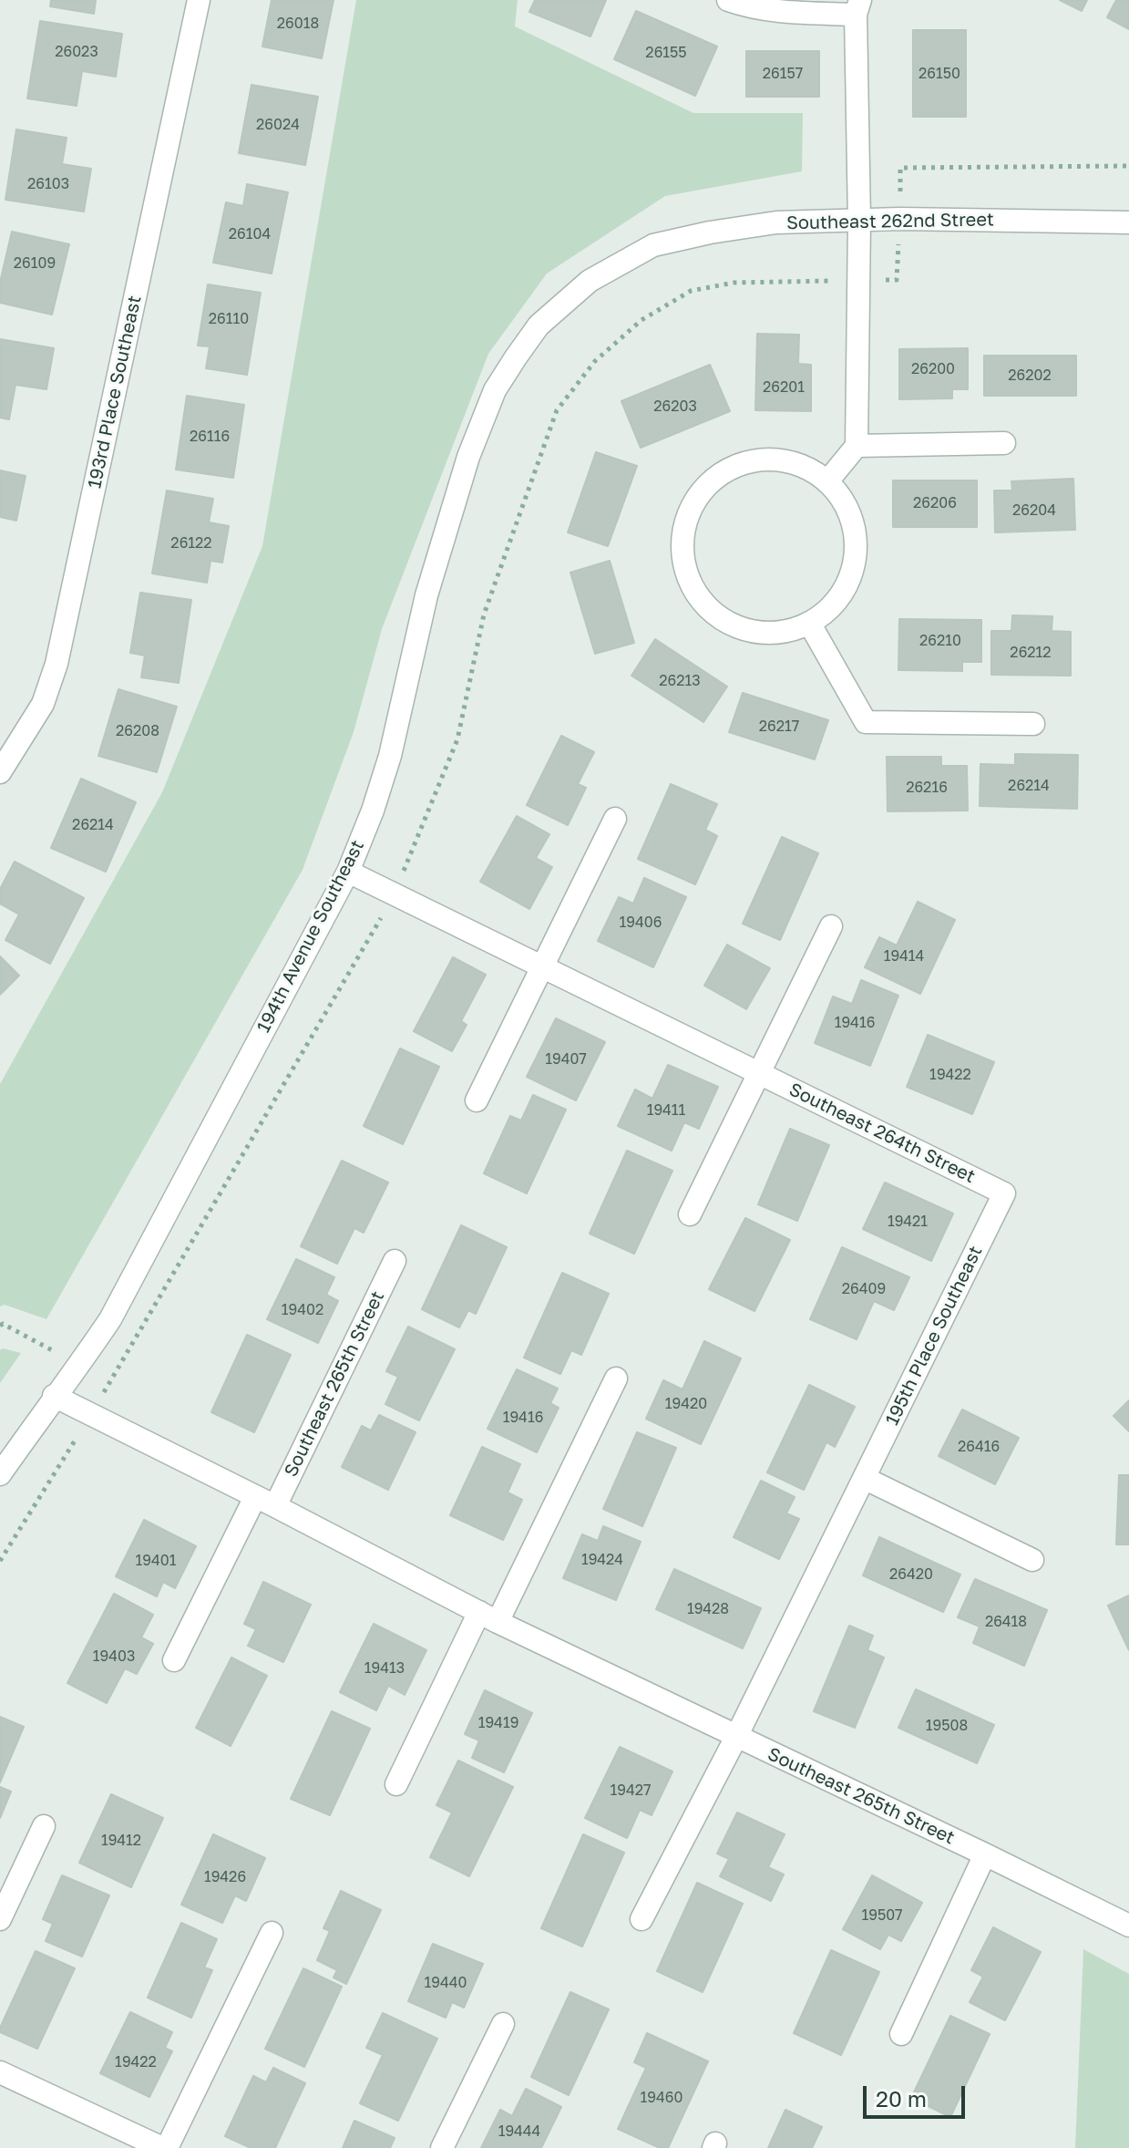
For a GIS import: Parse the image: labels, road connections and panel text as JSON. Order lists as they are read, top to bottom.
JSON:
{
  "streets": {
    "street": [
      "Southeast 262nd Street",
      "193rd Place Southeast",
      "194th Avenue Southeast",
      "Southeast 264th Street",
      "195th Place Southeast",
      "Southeast 265th Street"
    ]
  },
  "crossings": [
    ["Southeast 262nd Street", "194th Avenue Southeast"],
    ["194th Avenue Southeast", "Southeast 264th Street"],
    ["194th Avenue Southeast", "Southeast 265th Street"],
    ["Southeast 264th Street", "195th Place Southeast"],
    ["195th Place Southeast", "Southeast 265th Street"]
  ],
  "house_numbers": [
    "26018",
    "26023",
    "26155",
    "26157",
    "26150",
    "26024",
    "26103",
    "26104",
    "26109",
    "26110",
    "26200",
    "26202",
    "26201",
    "26203",
    "26116",
    "26206",
    "26204",
    "26122",
    "26210",
    "26212",
    "26213",
    "26217",
    "26208",
    "26214",
    "26216",
    "26214",
    "19406",
    "19414",
    "19416",
    "19407",
    "19422",
    "19411",
    "19421",
    "26409",
    "19402",
    "19420",
    "19416",
    "26416",
    "19424",
    "19401",
    "26420",
    "19428",
    "26418",
    "19403",
    "19413",
    "19419",
    "19508",
    "19427",
    "19412",
    "19426",
    "19507",
    "19440",
    "19422",
    "19460",
    "19444"
  ],
  "scale_bar": "20 m"
}
